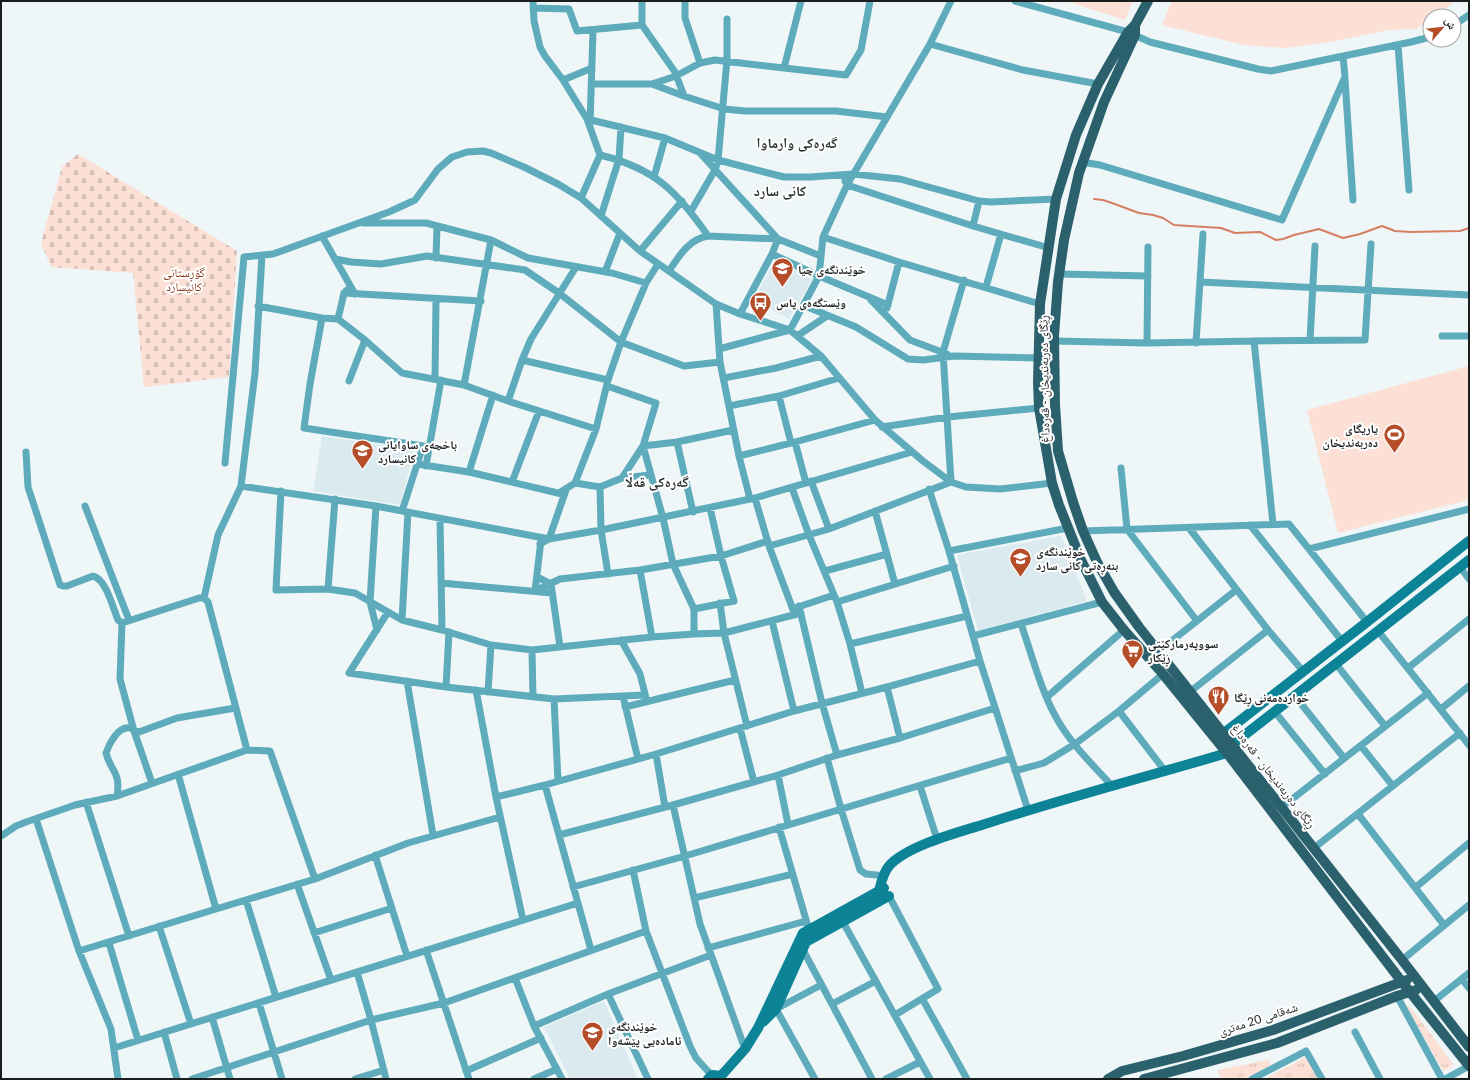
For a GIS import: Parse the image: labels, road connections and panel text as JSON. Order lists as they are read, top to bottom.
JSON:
{
  "streets": {
    "main road": ["ڕێگای دەربەندیخان - قەرەداغ", "شەقامی 20 مەتری"]
  },
  "crossings": [
    ["ڕێگای دەربەندیخان - قەرەداغ", "شەقامی 20 مەتری"]
  ],
  "districts": ["گەرەکی وارماوا", "کانی سارد", "گەرەکی قەڵا"],
  "parks": ["گۆڕستانی کانیسارد"],
  "places": {
    "school or university": [
      "خوێندنگەی چیا",
      "باخچەی ساوایانی کانیسارد",
      "خوێندنگەی بنەڕەتی کانی سارد",
      "خوێندنگەی ئامادەیی پێشەوا"
    ],
    "bus stop": ["وێستگەەی پاس"],
    "sports": ["یاریگاى ده‌ربه‌ندیخان"],
    "supermarket": ["سووپەرمارکێتی ڕێکار"],
    "restaurant": ["خواردەمەنی ڕێگا"]
  },
  "north": "top right"
}
